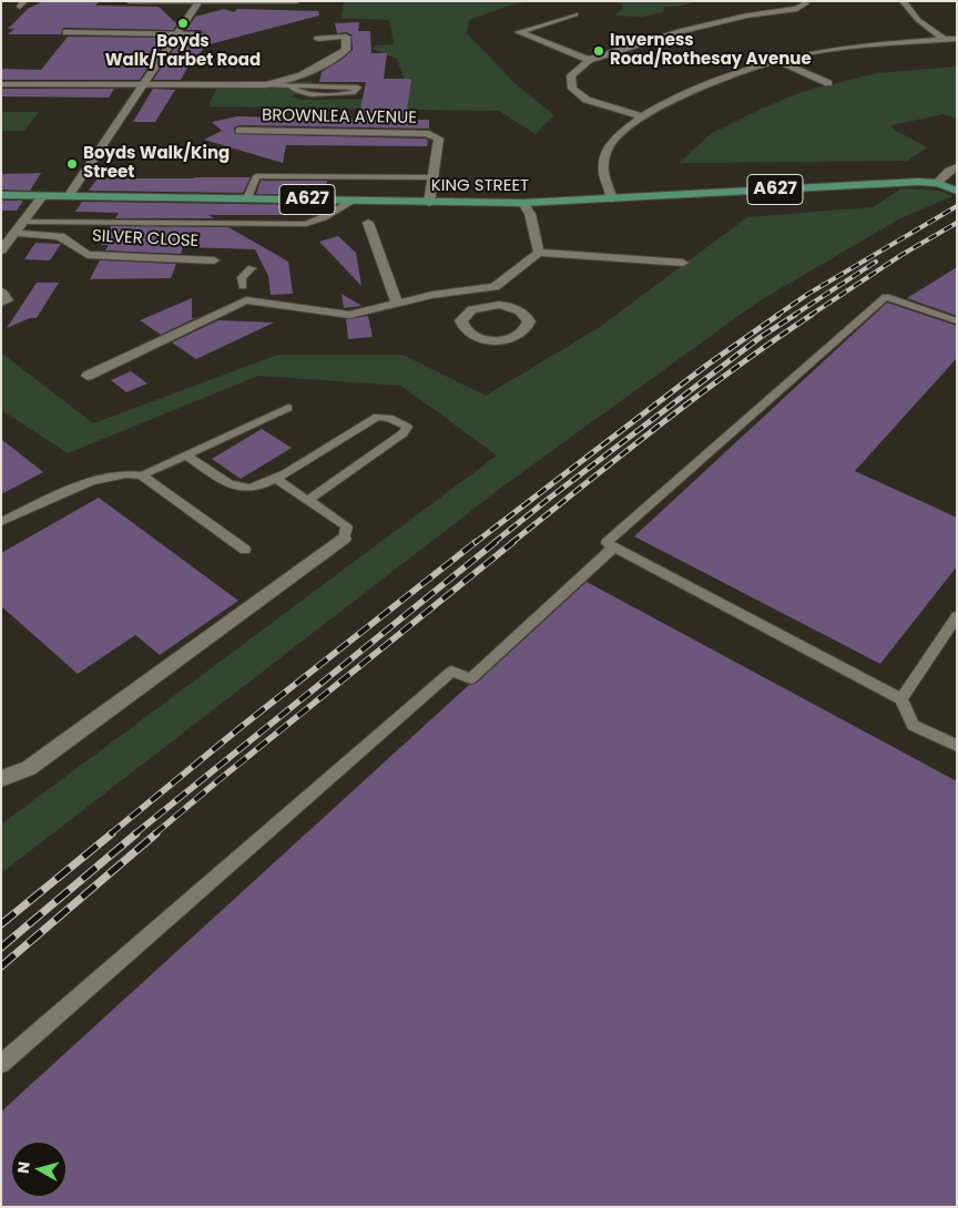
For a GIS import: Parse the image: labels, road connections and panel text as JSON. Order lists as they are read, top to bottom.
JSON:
{
  "streets": {
    "main road": ["KING STREET", "A627"],
    "street": ["BROWNLEA AVENUE", "SILVER CLOSE"]
  },
  "crossings": [
    ["BROWNLEA AVENUE", "KING STREET"]
  ],
  "places": ["Boyds Walk/Tarbet Road", "Inverness Road/Rothesay Avenue", "Boyds Walk/King Street"],
  "north": "left"
}
